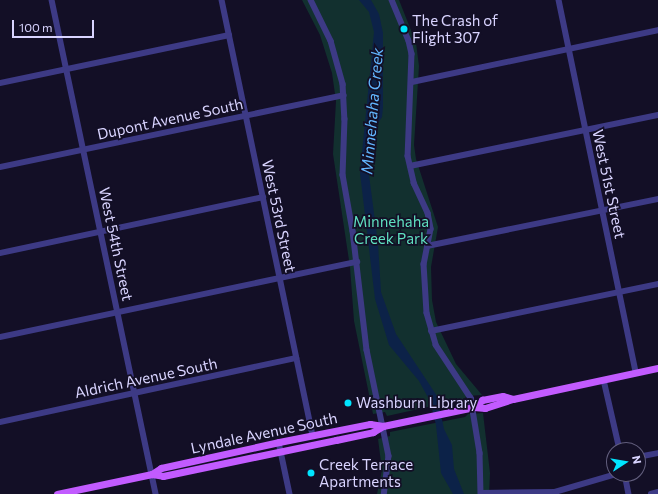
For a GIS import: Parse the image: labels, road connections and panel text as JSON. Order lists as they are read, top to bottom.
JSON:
{
  "streets": {
    "main road": ["Lyndale Avenue South"],
    "street": [
      "Dupont Avenue South",
      "West 51st Street",
      "West 53rd Street",
      "West 54th Street",
      "Aldrich Avenue South"
    ]
  },
  "crossings": [
    ["Dupont Avenue South", "West 53rd Street"],
    ["Dupont Avenue South", "West 54th Street"],
    ["West 51st Street", "Lyndale Avenue South"],
    ["West 53rd Street", "Aldrich Avenue South"],
    ["West 53rd Street", "Lyndale Avenue South"],
    ["West 54th Street", "Aldrich Avenue South"],
    ["West 54th Street", "Lyndale Avenue South"]
  ],
  "water": ["Minnehaha Creek"],
  "parks": ["Minnehaha Creek Park"],
  "places": ["The Crash of Flight 307", "Washburn Library", "Creek Terrace Apartments"],
  "scale_bar": "100 m",
  "north": "right"
}
